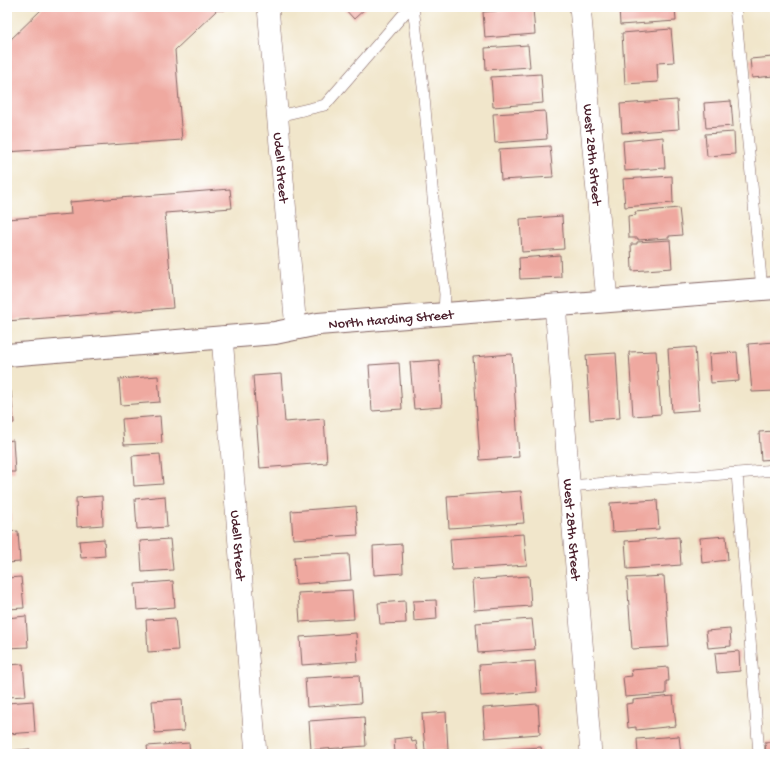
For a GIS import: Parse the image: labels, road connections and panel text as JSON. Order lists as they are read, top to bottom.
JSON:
{
  "streets": {
    "street": ["West 28th Street", "Udell Street", "North Harding Street"]
  },
  "crossings": [
    ["West 28th Street", "North Harding Street"],
    ["Udell Street", "North Harding Street"]
  ]
}
